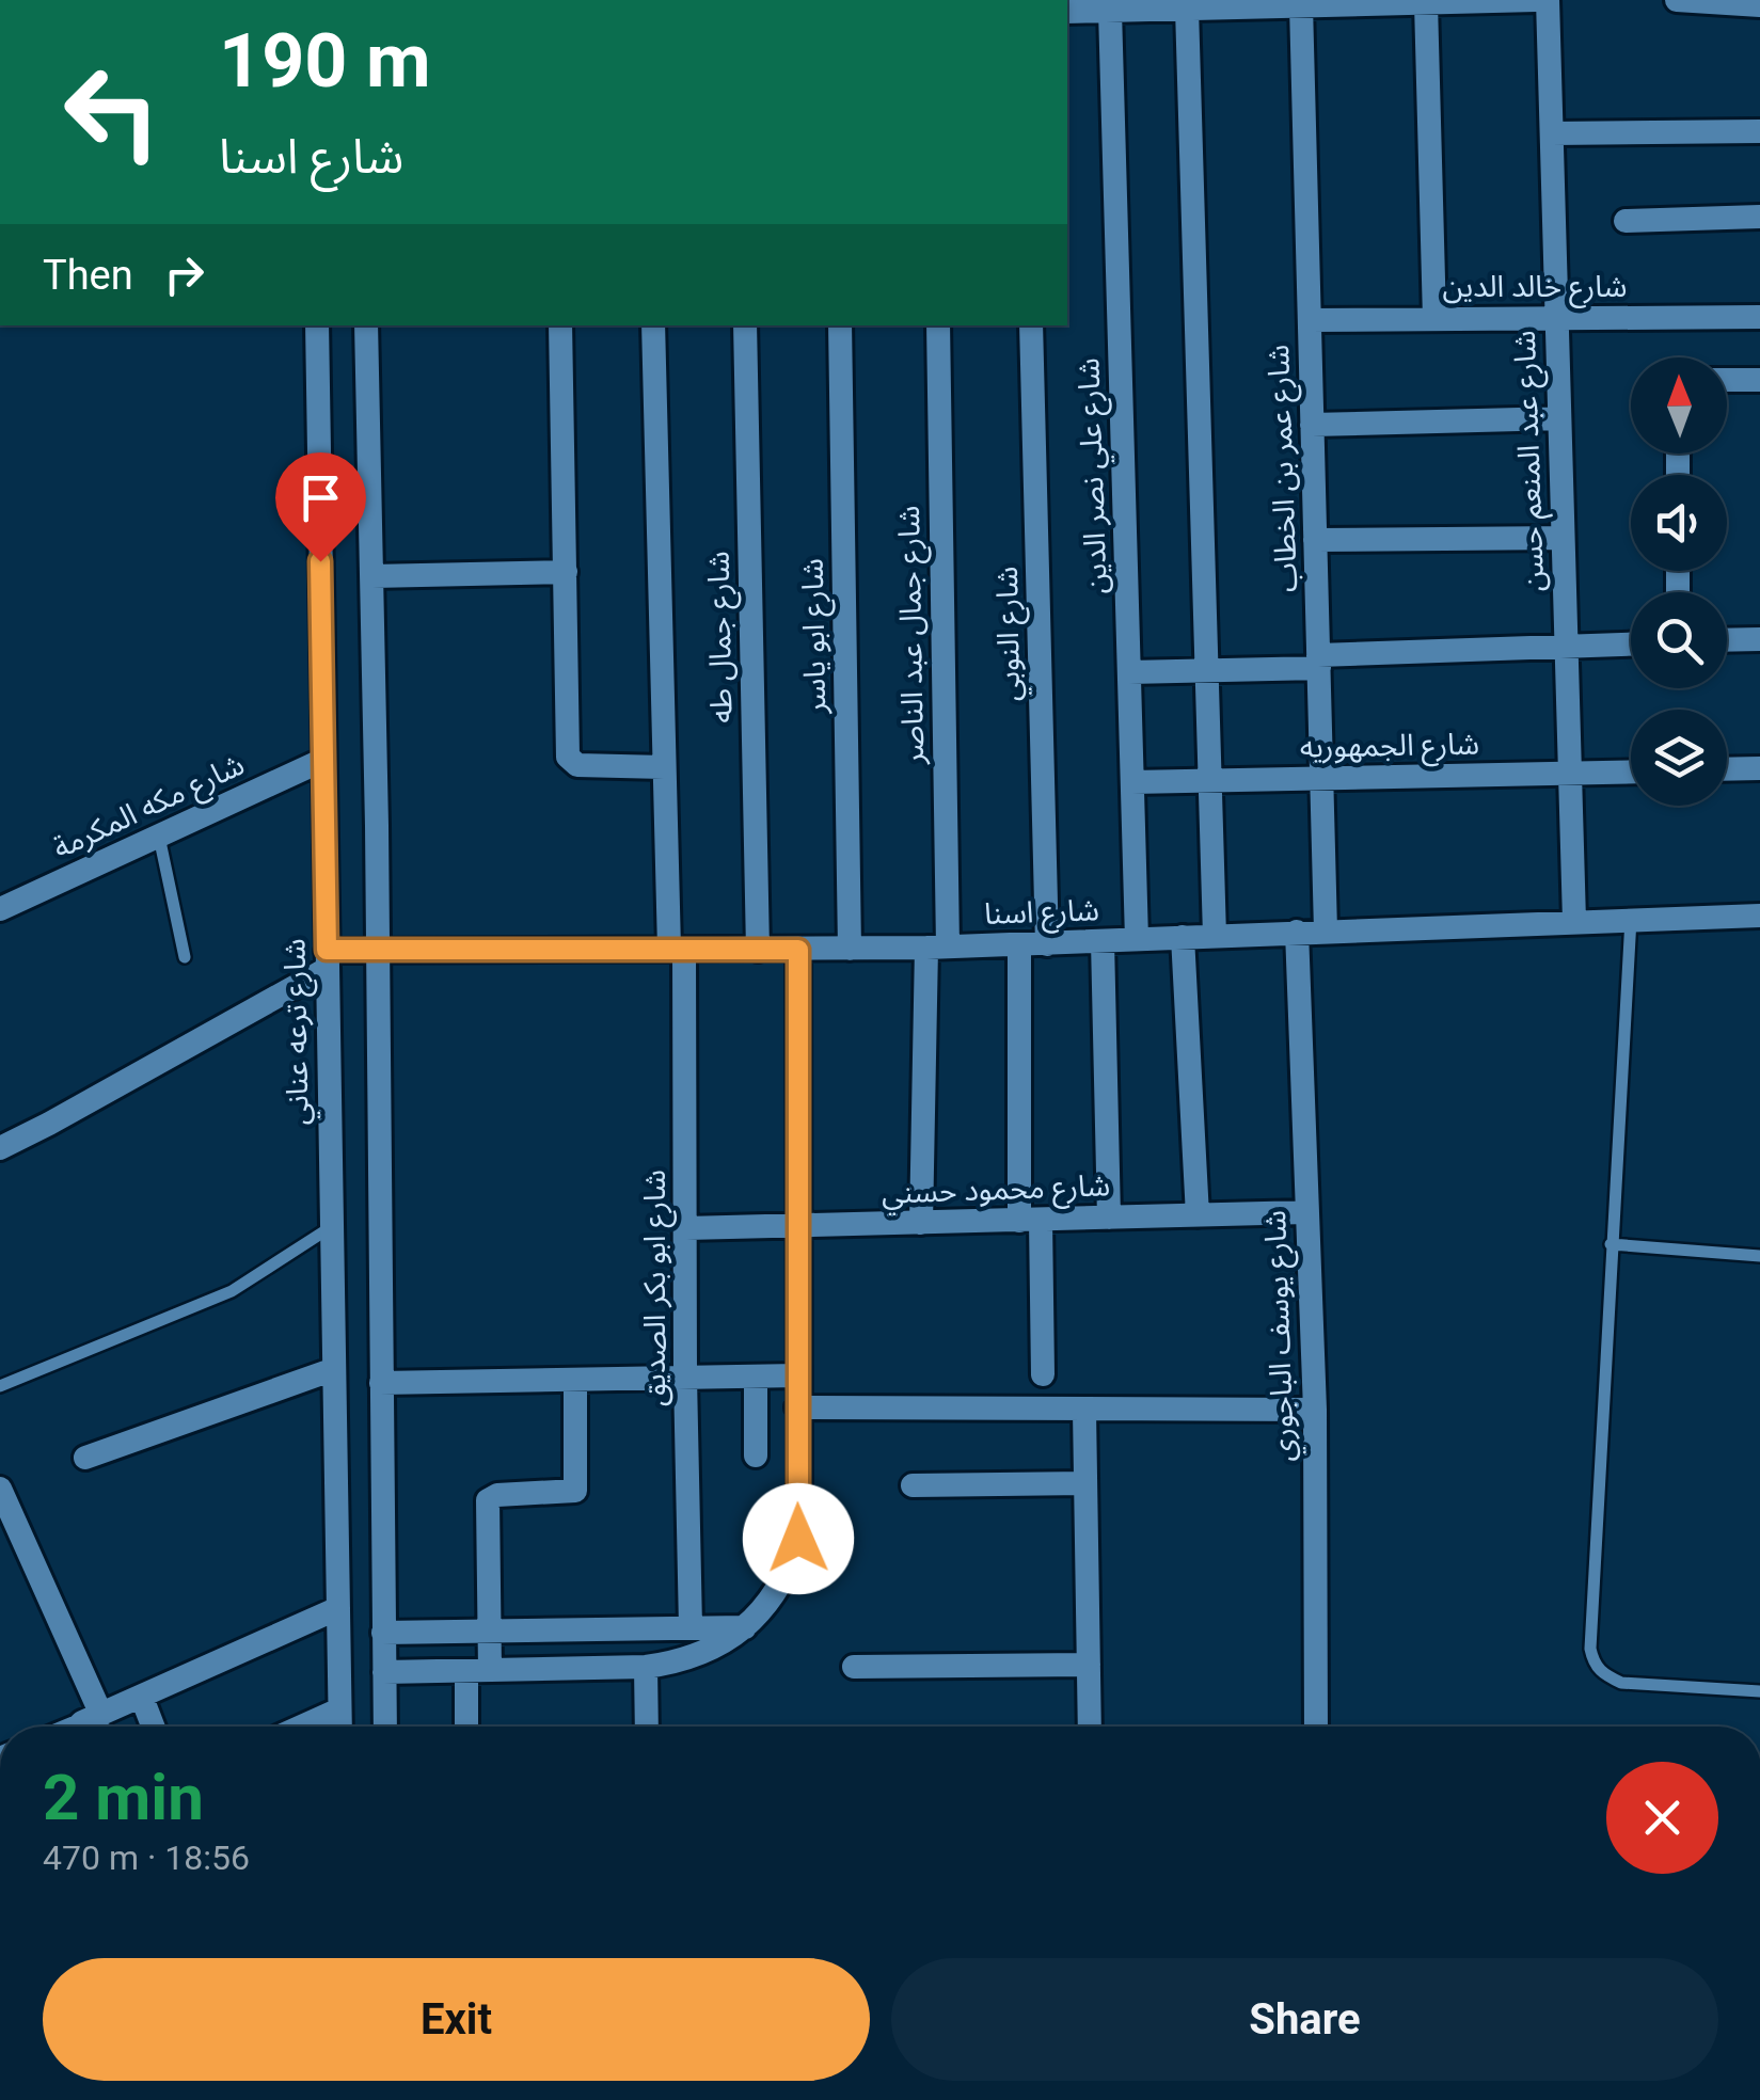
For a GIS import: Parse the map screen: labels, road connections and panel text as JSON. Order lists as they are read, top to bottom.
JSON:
{
  "streets": {
    "street": [
      "شارع خالد الدين",
      "شارع عبد المنعم حسن",
      "شارع عمر بن الخطاب",
      "شارع علي نصر الدين",
      "شارع النوبي",
      "شارع جمال عبد الناصر",
      "شارع ابو ياسر",
      "شارع جمال طه",
      "شارع الجمهوريه",
      "شارع مكه المكرمة",
      "شارع اسنا",
      "شارع ترعه عناني",
      "شارع محمود حسني",
      "شارع ابو بكر الصديق",
      "شارع يوسف الباجوري"
    ]
  },
  "crossings": [
    ["شارع خالد الدين", "شارع عبد المنعم حسن"],
    ["شارع خالد الدين", "شارع عمر بن الخطاب"],
    ["شارع عبد المنعم حسن", "شارع الجمهوريه"],
    ["شارع عبد المنعم حسن", "شارع اسنا"],
    ["شارع عمر بن الخطاب", "شارع الجمهوريه"],
    ["شارع عمر بن الخطاب", "شارع اسنا"],
    ["شارع علي نصر الدين", "شارع الجمهوريه"],
    ["شارع علي نصر الدين", "شارع اسنا"],
    ["شارع النوبي", "شارع اسنا"],
    ["شارع جمال عبد الناصر", "شارع اسنا"],
    ["شارع جمال عبد الناصر", "شارع محمود حسني"],
    ["شارع ابو ياسر", "شارع اسنا"],
    ["شارع جمال طه", "شارع اسنا"],
    ["شارع مكه المكرمة", "شارع ترعه عناني"],
    ["شارع اسنا", "شارع ترعه عناني"],
    ["شارع اسنا", "شارع ابو بكر الصديق"],
    ["شارع اسنا", "شارع يوسف الباجوري"],
    ["شارع محمود حسني", "شارع ابو بكر الصديق"],
    ["شارع محمود حسني", "شارع يوسف الباجوري"]
  ],
  "north": "top",
  "page": {
    "turn": ["190 m", "شارع اسنا"],
    "then": "Then",
    "heading": ["2 min", "470 m · 18:56"],
    "buttons": ["Exit", "Share"]
  }
}
